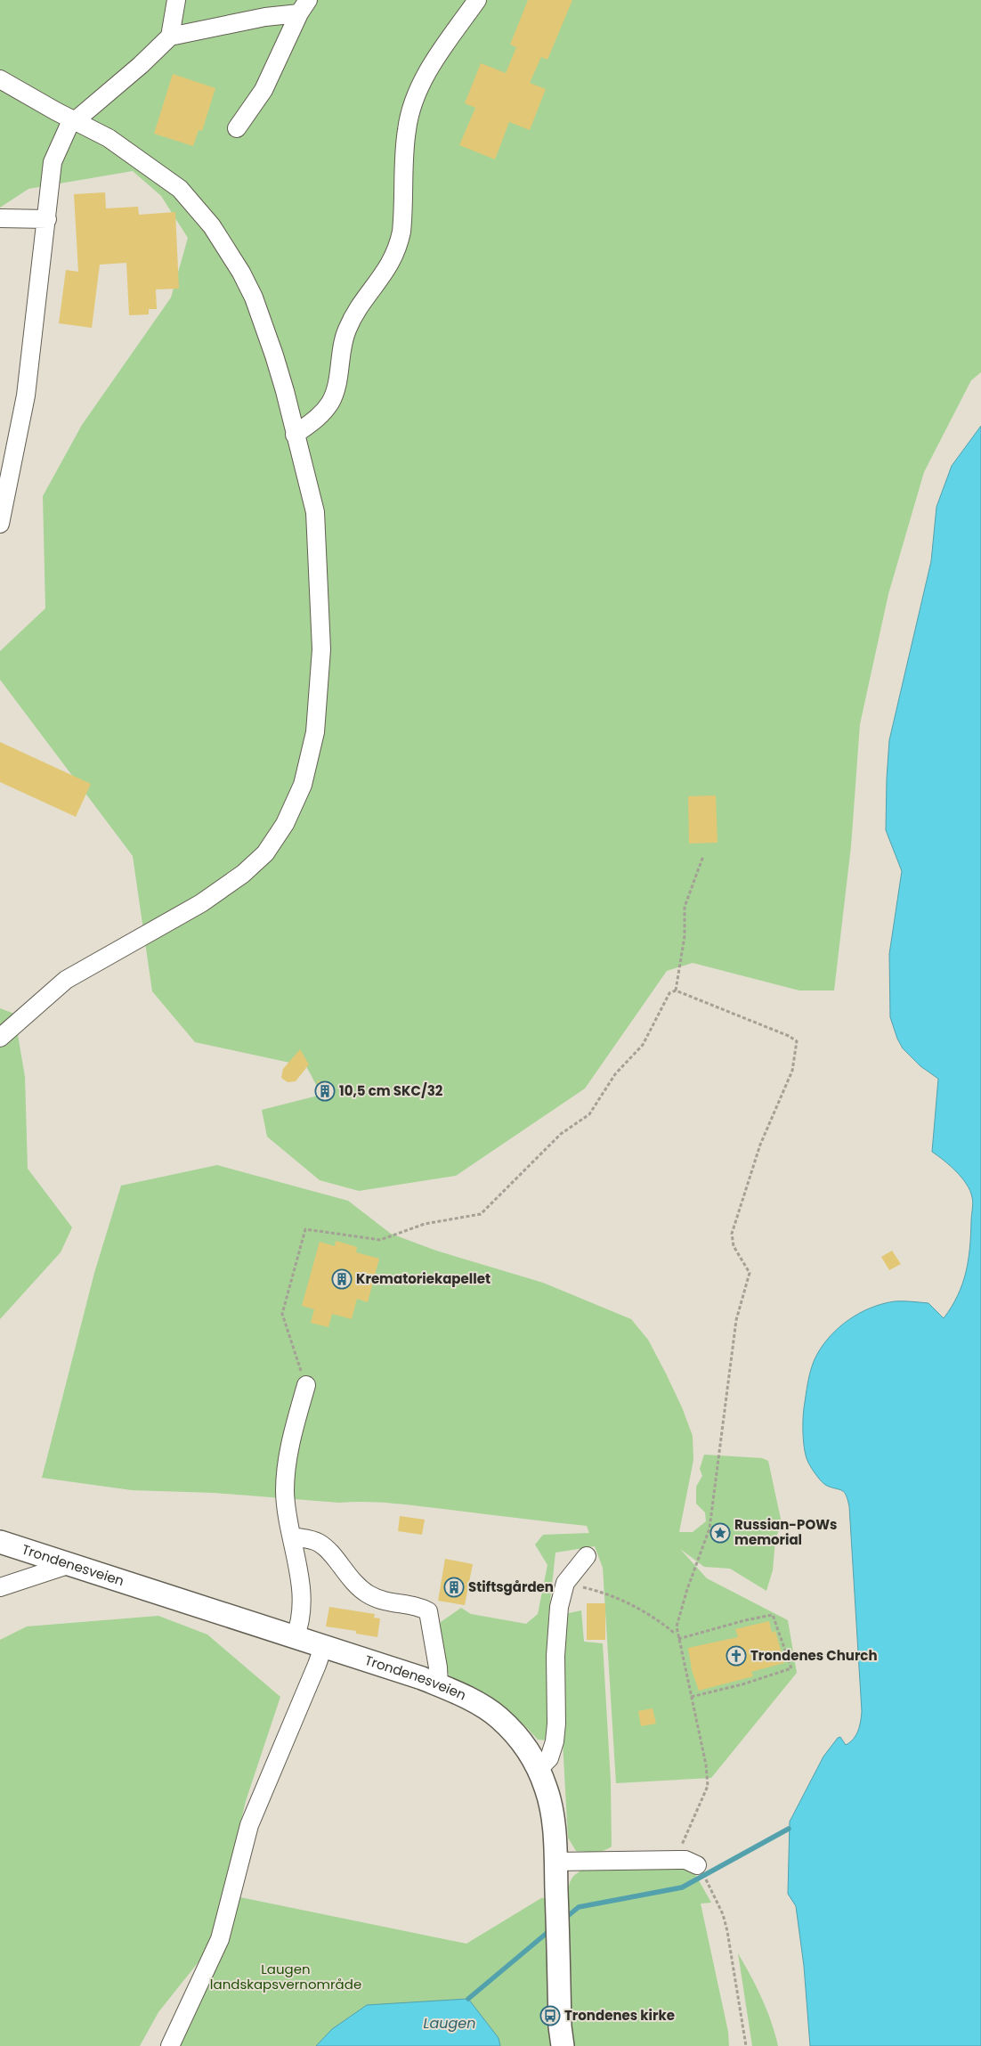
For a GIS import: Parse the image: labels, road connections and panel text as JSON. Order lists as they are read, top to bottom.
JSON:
{
  "streets": {
    "main road": ["Trondenesveien"]
  },
  "water": ["Laugen"],
  "parks": ["Laugen landskapsvernområde"],
  "places": {
    "building": ["10,5 cm SKC/32", "Krematoriekapellet", "Stiftsgården"],
    "place": ["Russian-POWs memorial"],
    "church": ["Trondenes Church"],
    "bus stop": ["Trondenes kirke"]
  }
}
